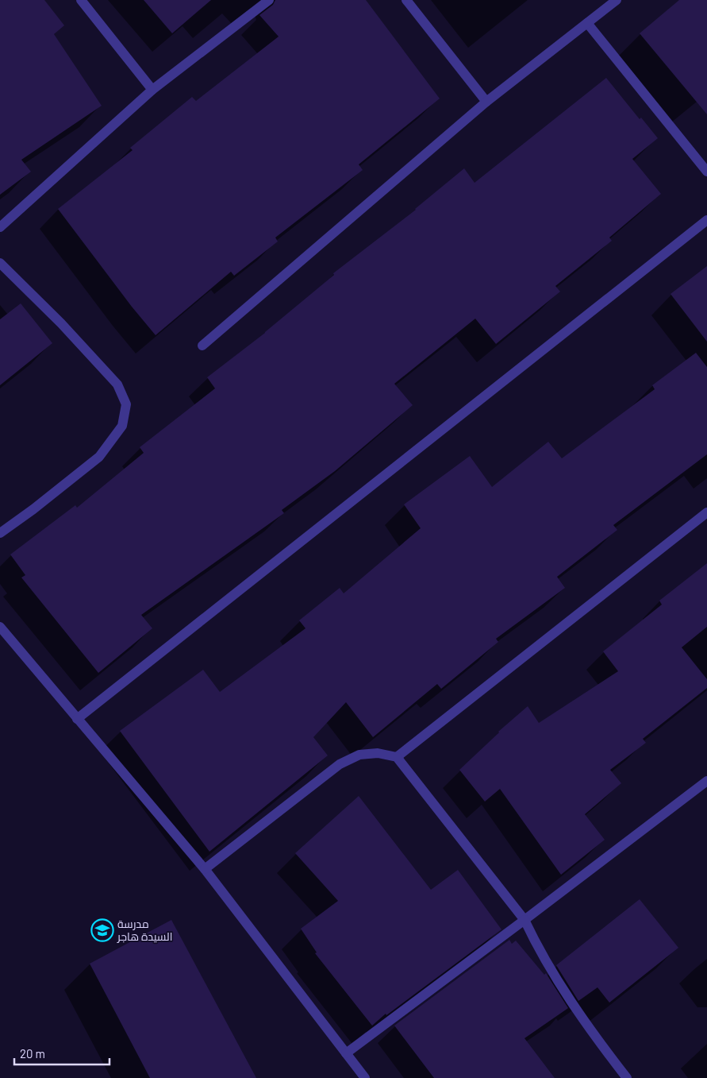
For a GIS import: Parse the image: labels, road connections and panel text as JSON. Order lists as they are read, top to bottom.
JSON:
{
  "places": {
    "school or university": ["مدرسة السيدة هاجر"]
  },
  "scale_bar": "20 m"
}
